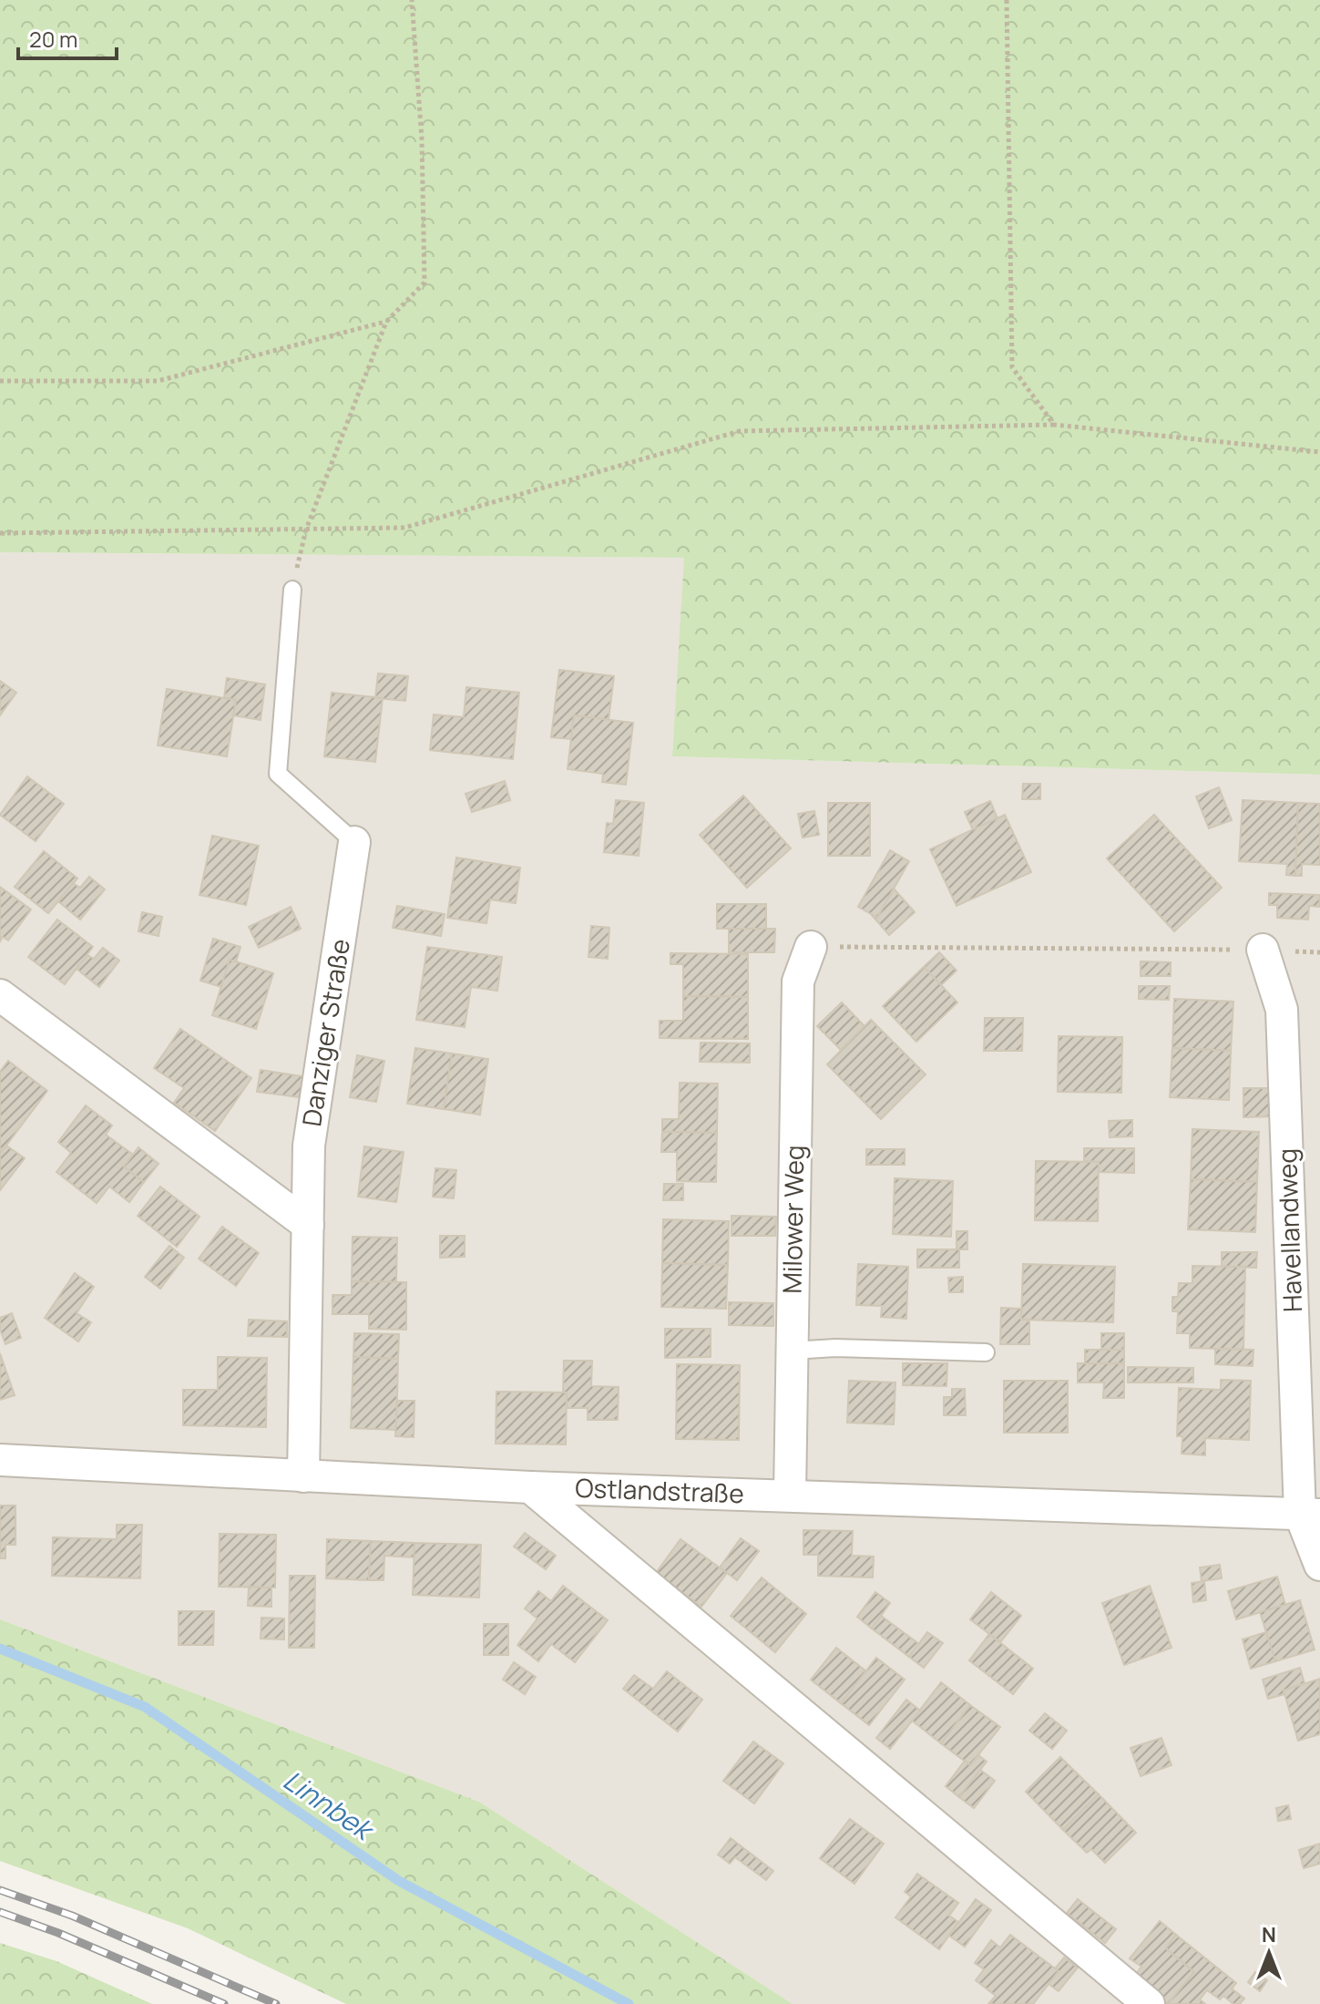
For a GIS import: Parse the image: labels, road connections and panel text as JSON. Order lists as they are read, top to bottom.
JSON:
{
  "streets": {
    "street": [
      "Danziger Straße",
      "Milower Weg",
      "Havellandweg",
      "Ostlandstraße"
    ]
  },
  "crossings": [
    ["Danziger Straße", "Ostlandstraße"],
    ["Milower Weg", "Ostlandstraße"],
    ["Havellandweg", "Ostlandstraße"]
  ],
  "water": ["Linnbek"],
  "scale_bar": "20 m",
  "north": "top"
}
